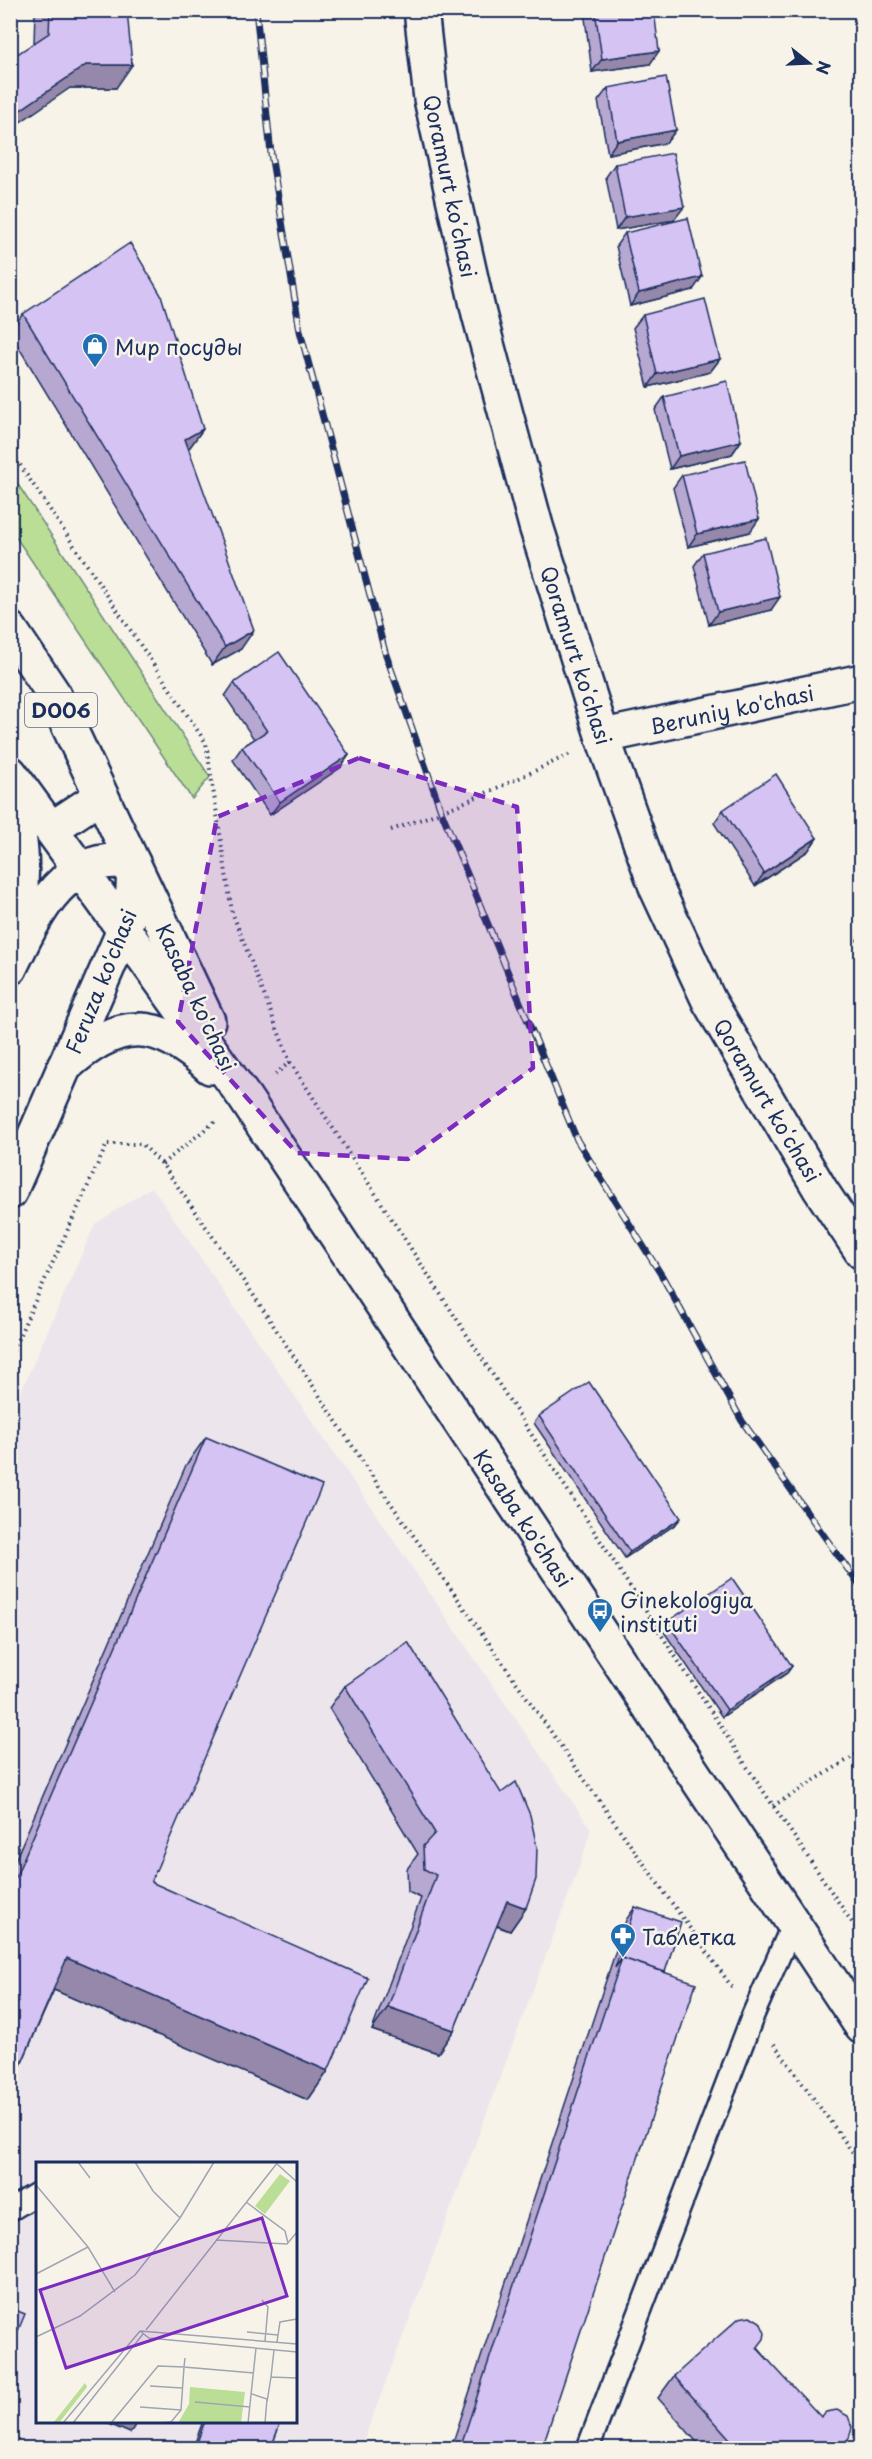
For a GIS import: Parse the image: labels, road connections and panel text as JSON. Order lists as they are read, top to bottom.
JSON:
{
  "streets": {
    "main road": [
      "Qoramurt koʻchasi",
      "Beruniy ko'chasi",
      "D006",
      "Feruza ko'chasi",
      "Kasaba ko'chasi"
    ]
  },
  "crossings": [
    ["Qoramurt koʻchasi", "Beruniy ko'chasi"],
    ["D006", "Feruza ko'chasi"],
    ["D006", "Kasaba ko'chasi"],
    ["Feruza ko'chasi", "Kasaba ko'chasi"]
  ],
  "places": {
    "shop": ["Мир посуды"],
    "bus stop": ["Ginekologiya instituti"],
    "pharmacy": ["Таблетка"]
  },
  "north": "right"
}
